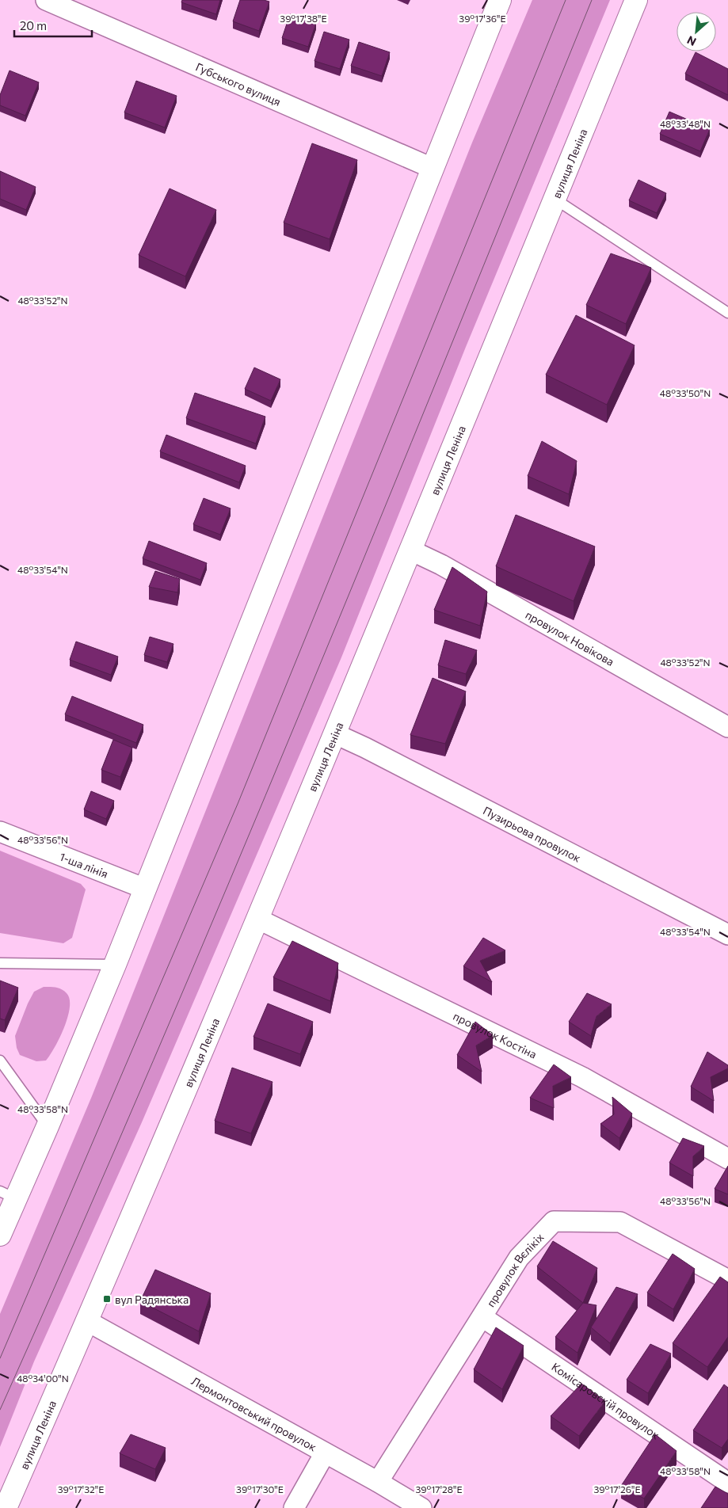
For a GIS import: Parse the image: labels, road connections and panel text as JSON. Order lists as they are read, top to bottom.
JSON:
{
  "streets": {
    "main road": ["вулиця Леніна"],
    "street": [
      "Губського вулиця",
      "провулок Новікова",
      "Пузирьова провулок",
      "1-ша лінія",
      "провулок Костіна",
      "провулок Вєлікіх",
      "Комісаровскій провулок",
      "Лермонтовський провулок"
    ]
  },
  "crossings": [
    ["вулиця Леніна", "провулок Новікова"],
    ["вулиця Леніна", "Пузирьова провулок"],
    ["вулиця Леніна", "провулок Костіна"],
    ["вулиця Леніна", "Лермонтовський провулок"],
    ["провулок Вєлікіх", "Комісаровскій провулок"],
    ["провулок Вєлікіх", "Лермонтовський провулок"]
  ],
  "places": {
    "transit": ["вул Радянська"]
  },
  "scale_bar": "20 m",
  "north": "bottom left",
  "coordinates": [
    "39°17'38\"E",
    "39°17'36\"E",
    "48°33'48\"N",
    "48°33'52\"N",
    "48°33'50\"N",
    "48°33'54\"N",
    "48°33'56\"N",
    "48°33'58\"N",
    "48°34'00\"N",
    "39°17'32\"E",
    "39°17'30\"E",
    "39°17'28\"E",
    "39°17'26\"E"
  ]
}
